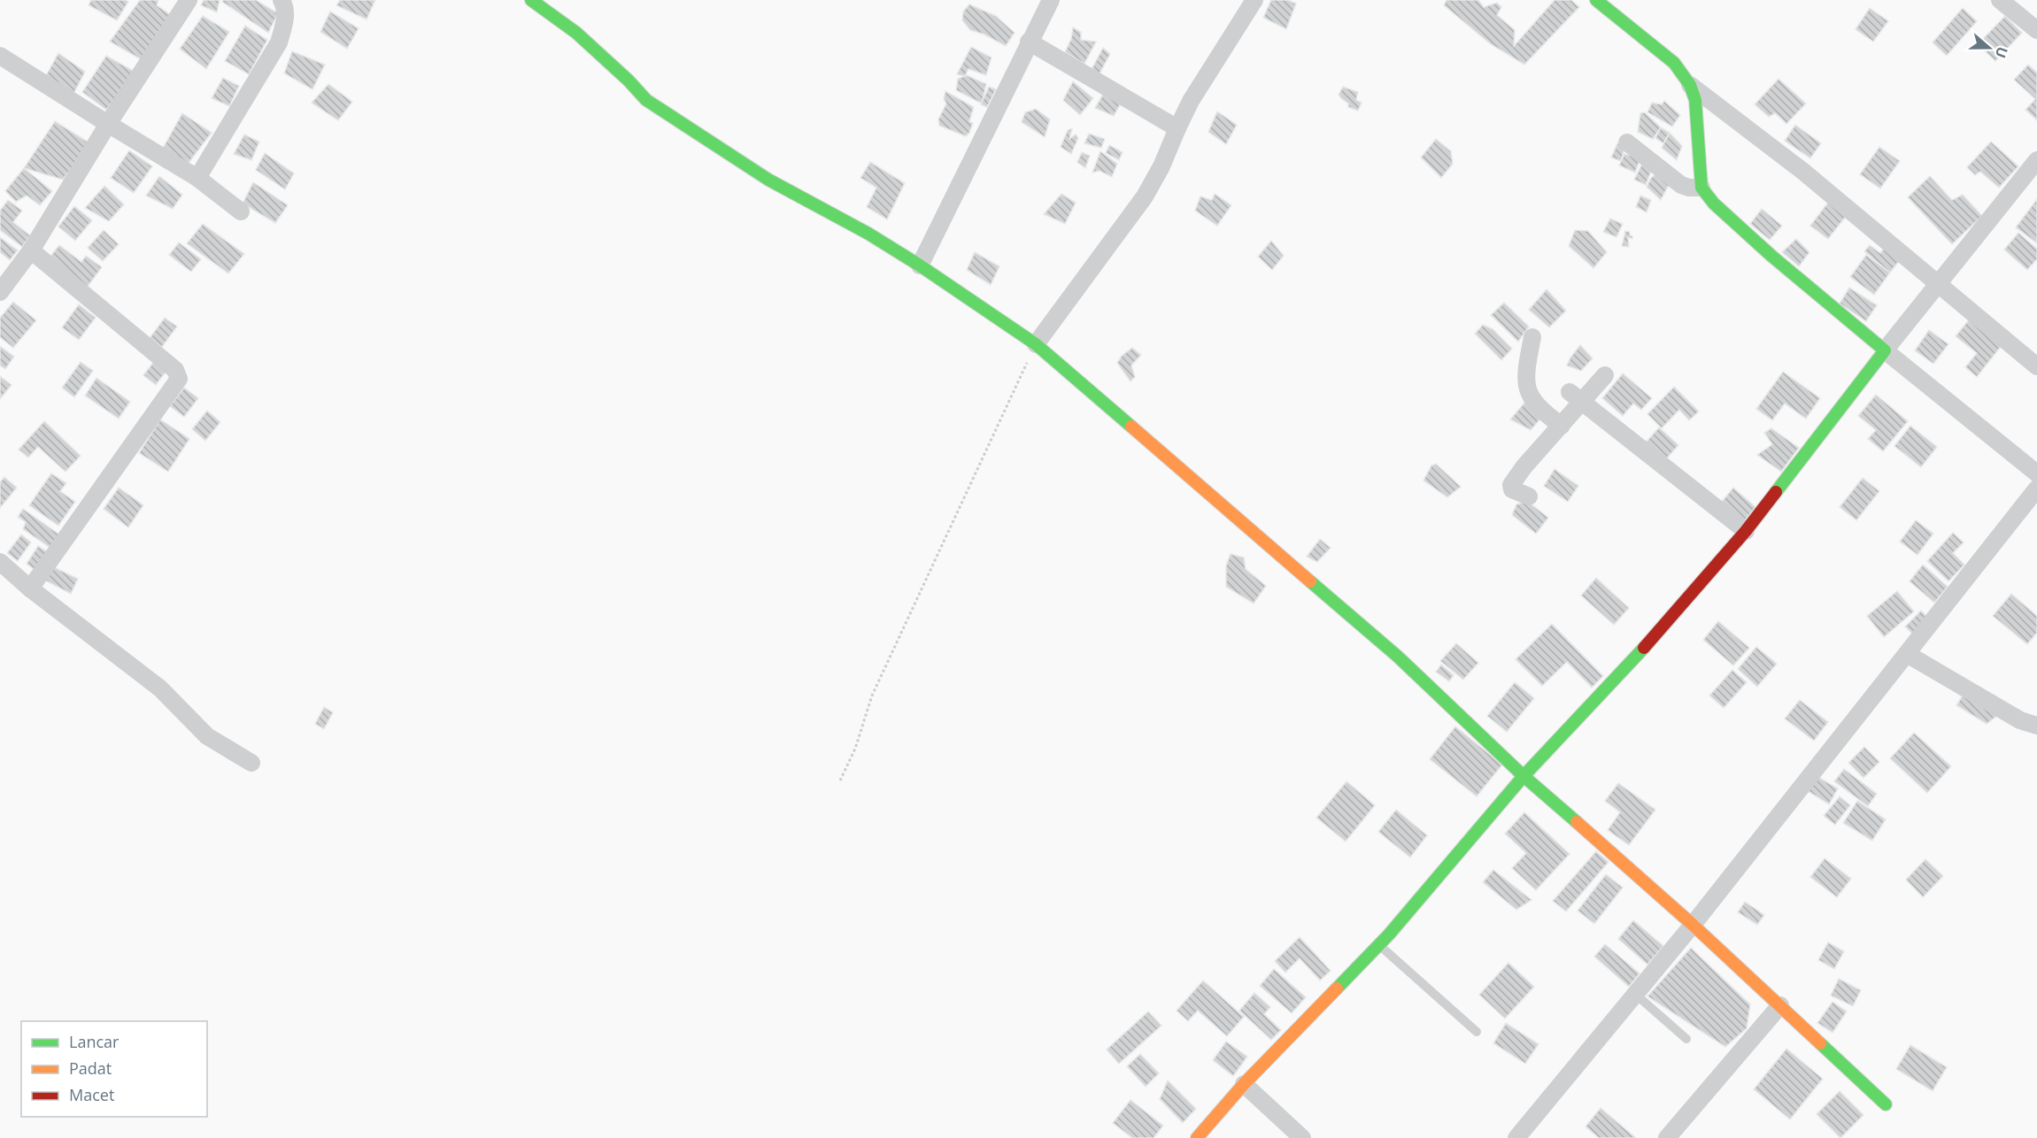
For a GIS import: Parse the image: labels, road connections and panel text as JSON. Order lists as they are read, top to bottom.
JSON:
{
  "legend": ["Lancar", "Padat", "Macet"],
  "north": "right"
}
